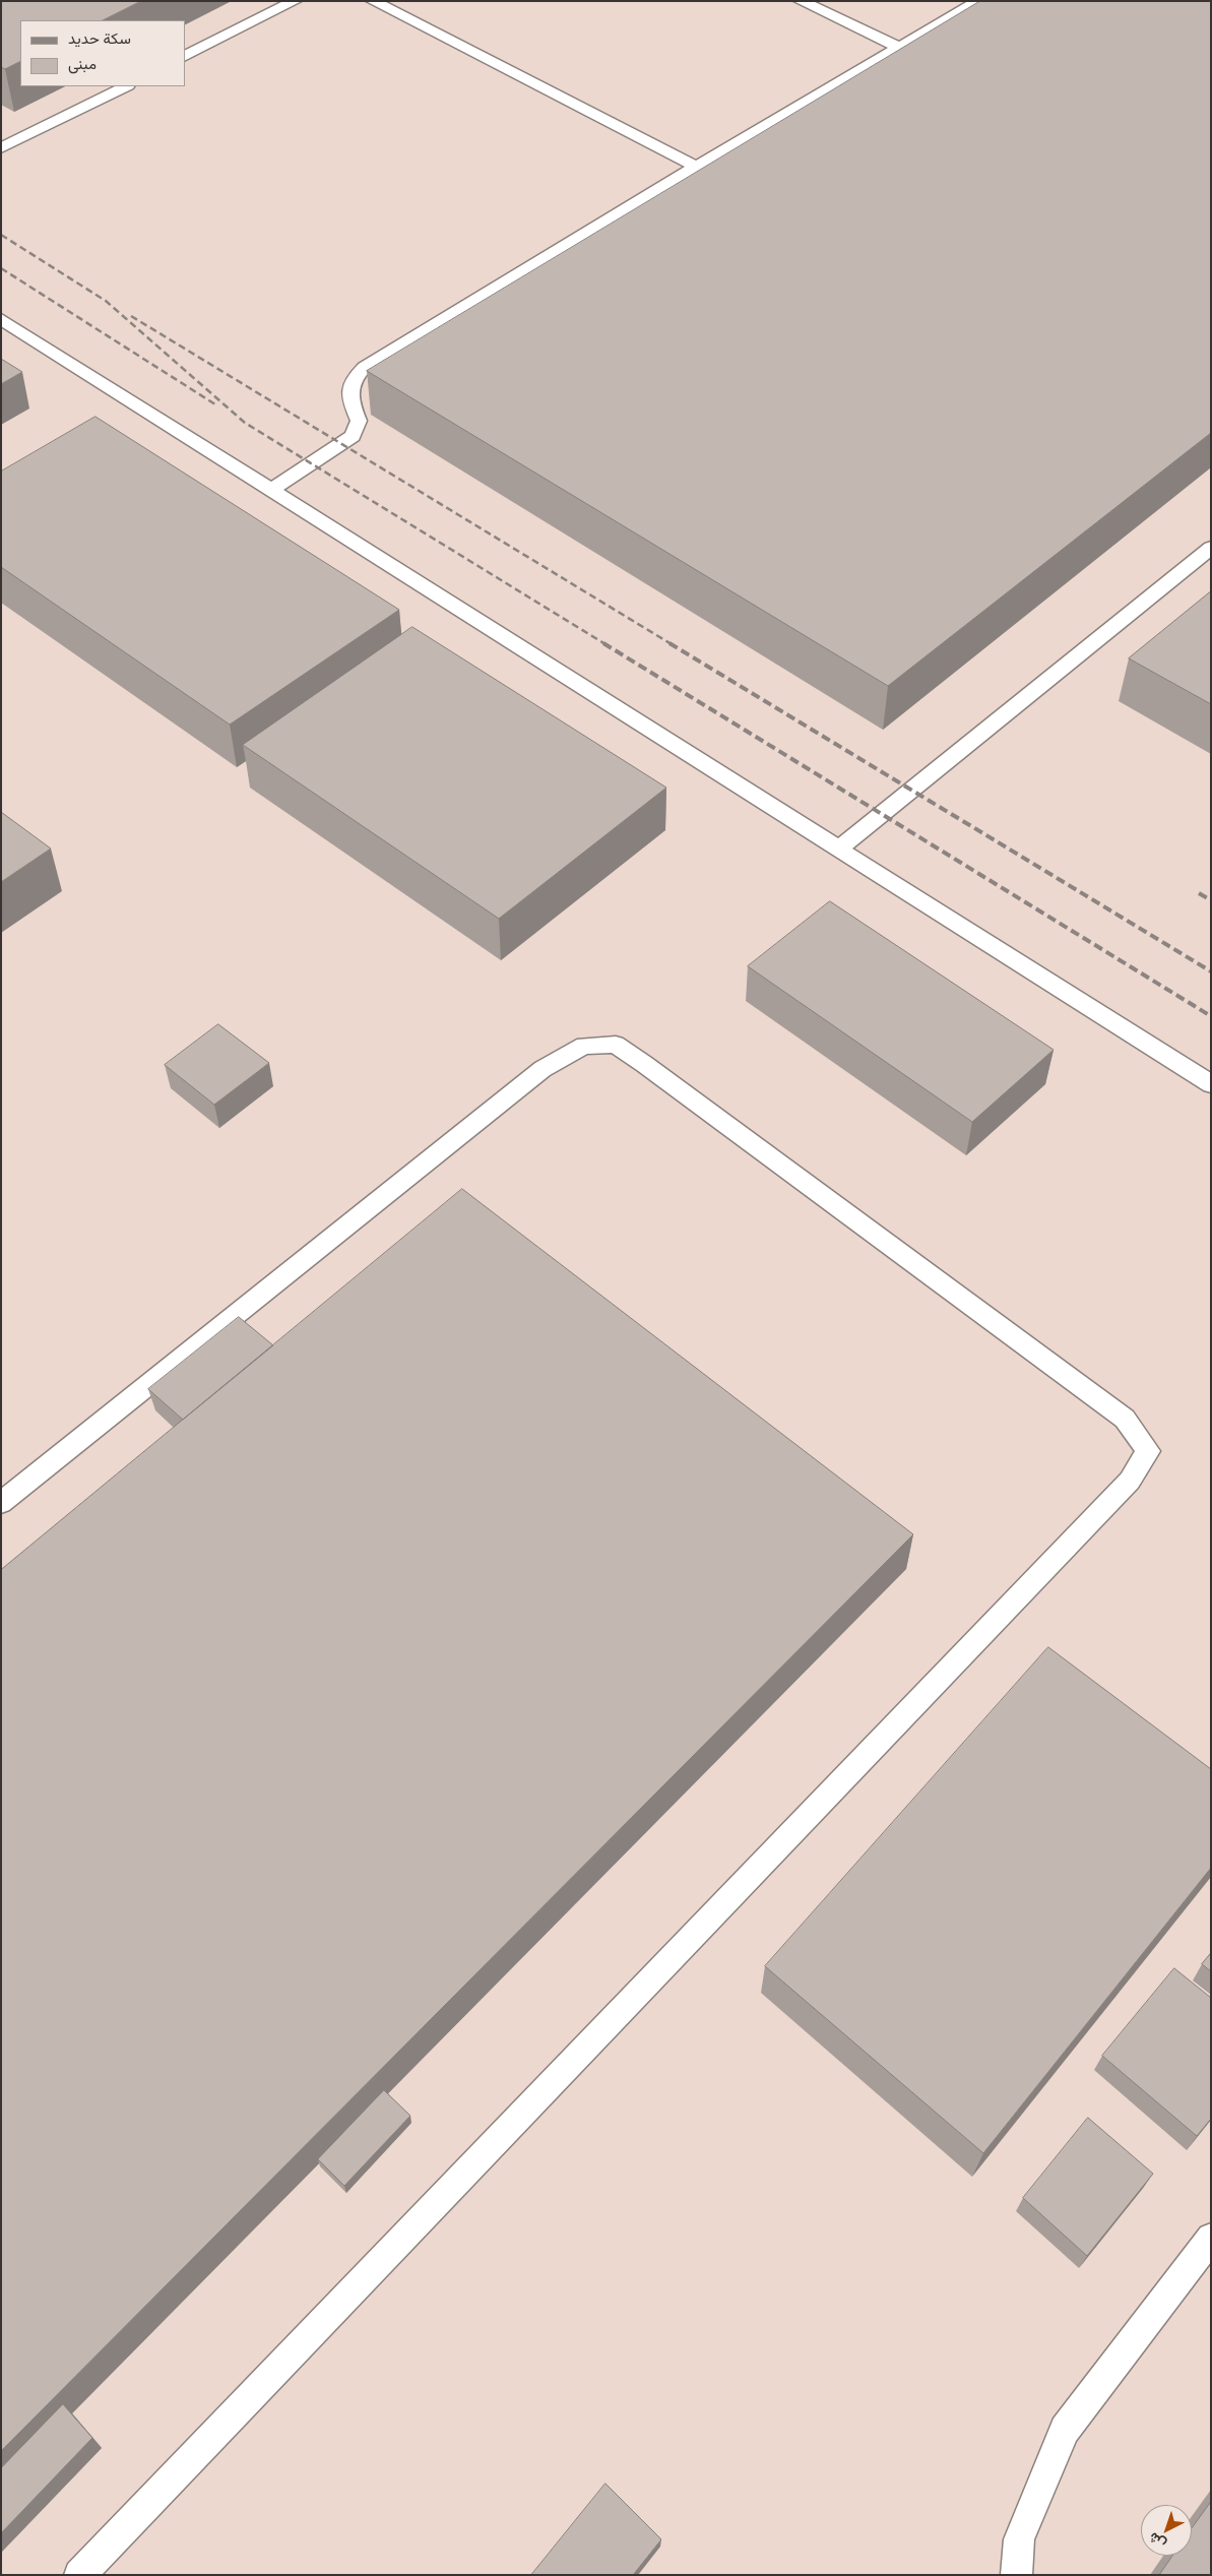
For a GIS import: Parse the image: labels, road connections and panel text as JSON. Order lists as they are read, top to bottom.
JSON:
{
  "legend": ["سكة حديد", "مبنى"],
  "north": "bottom left"
}
